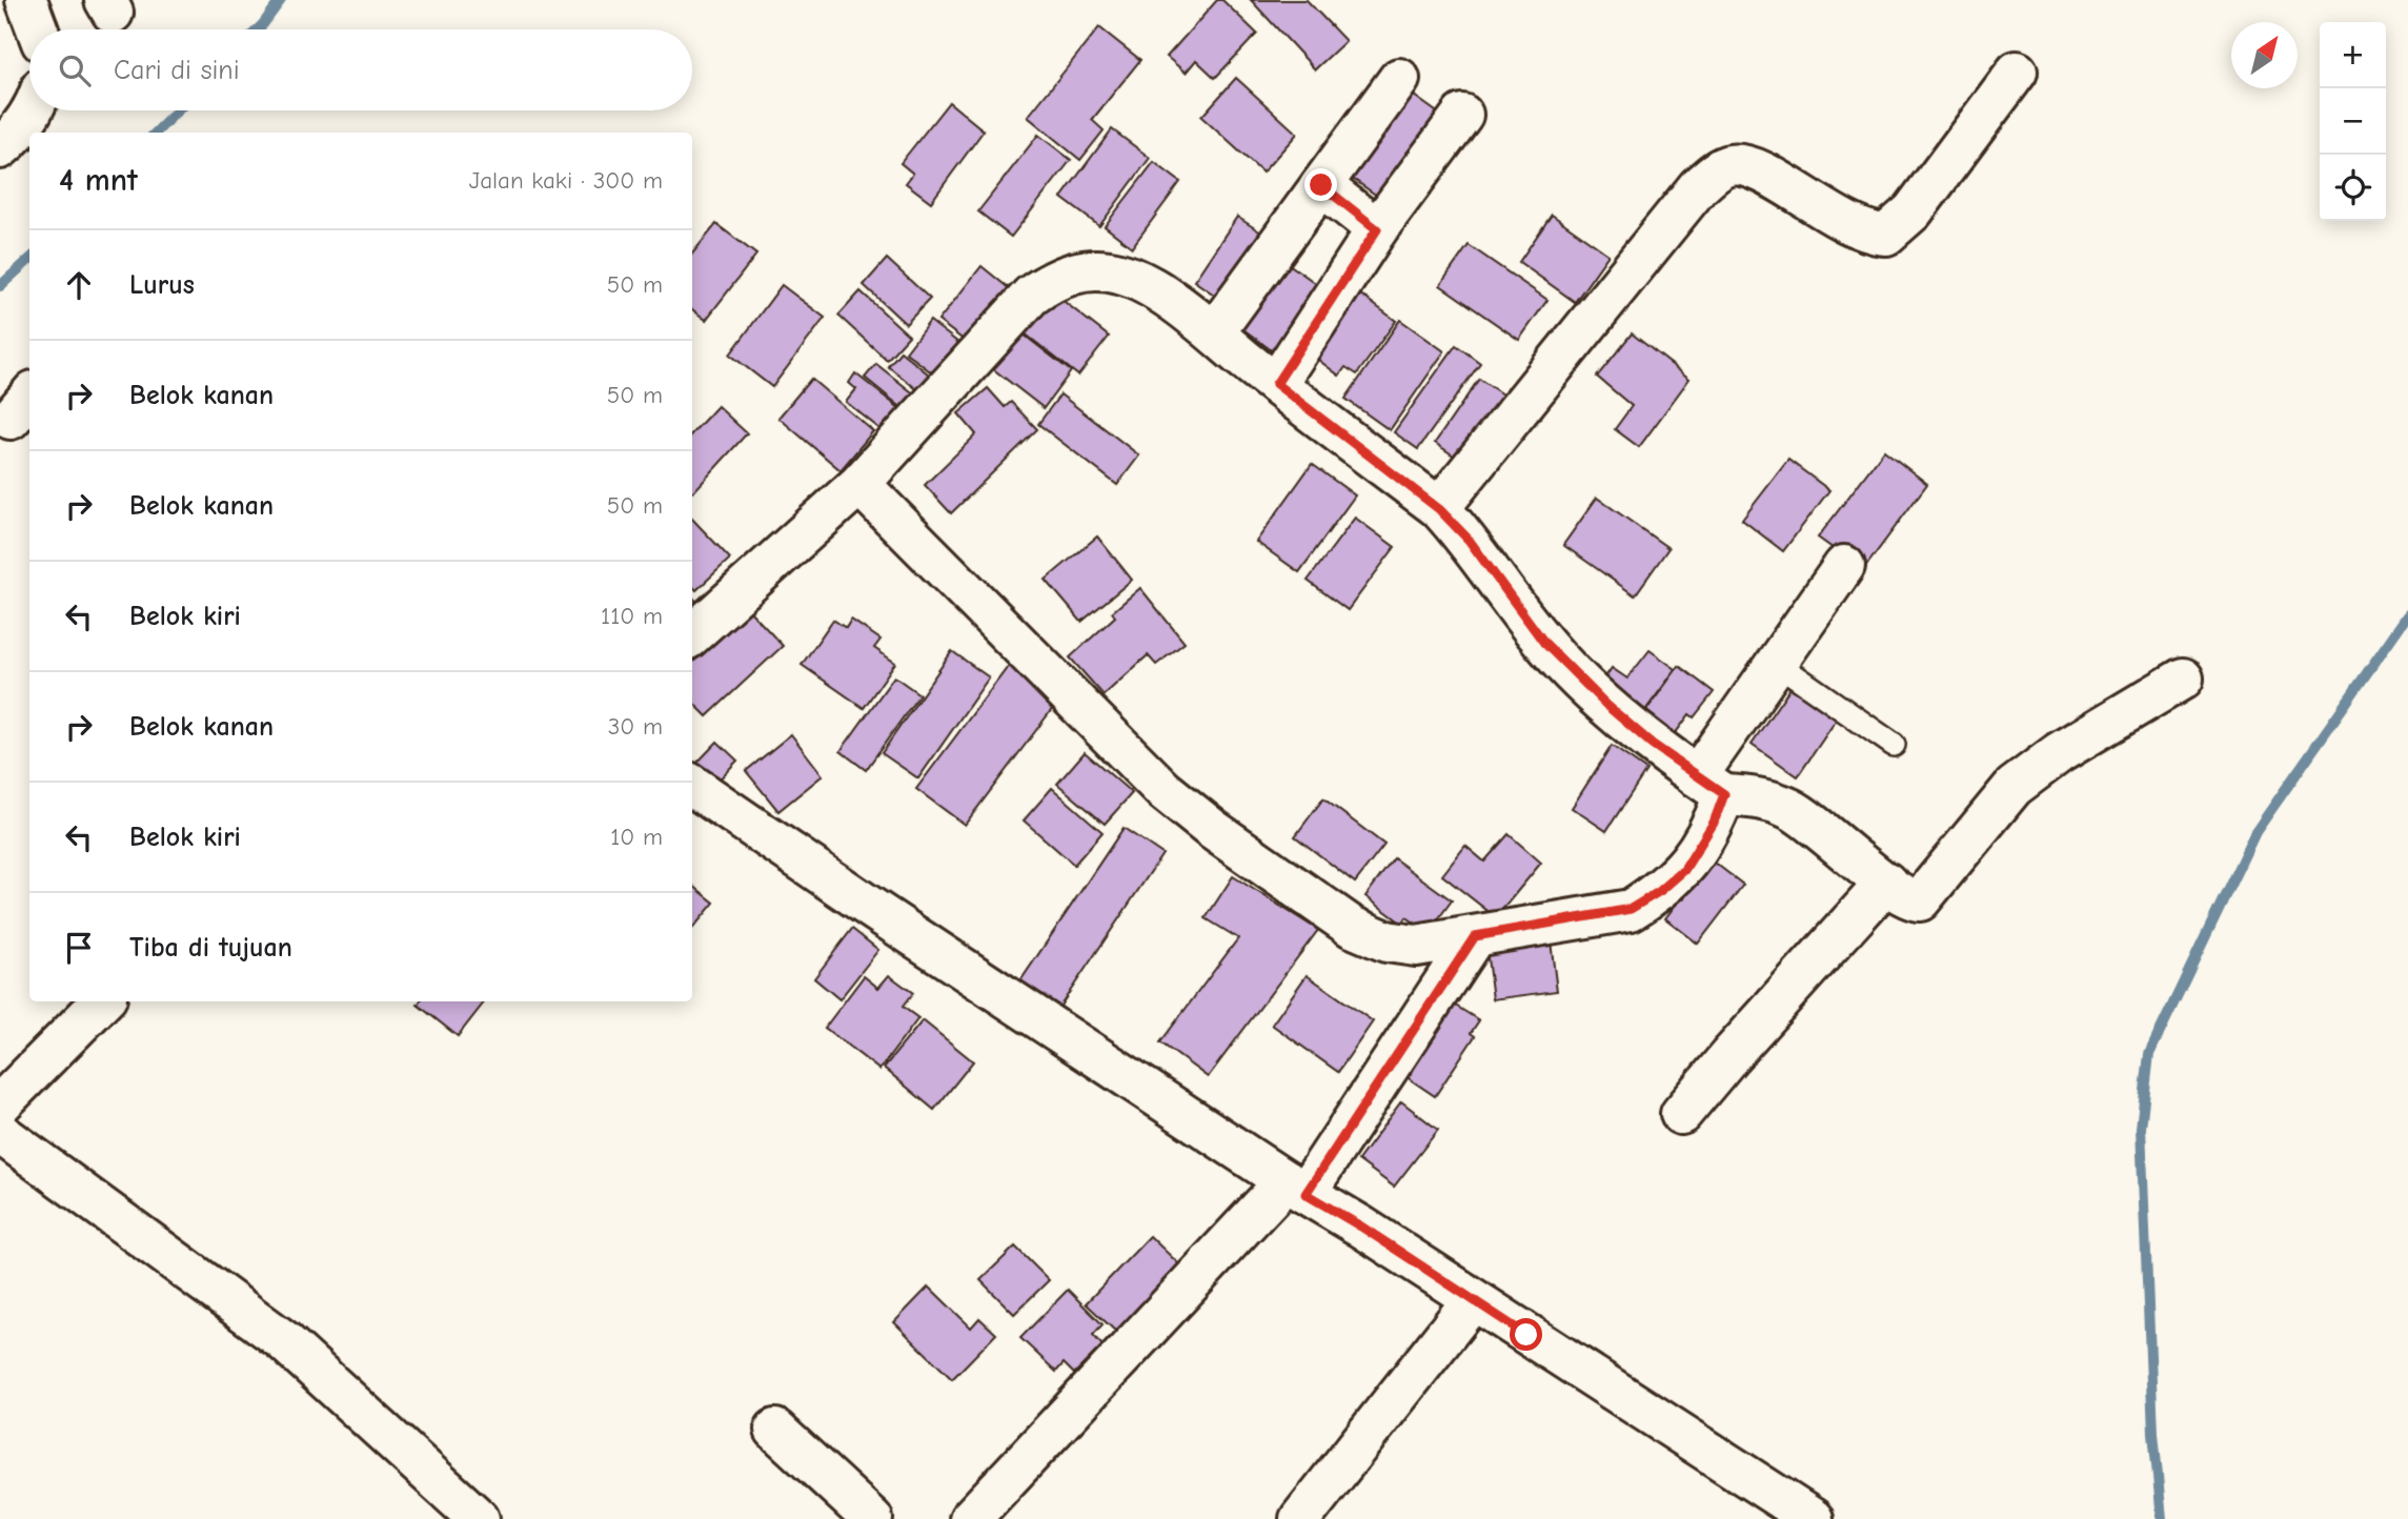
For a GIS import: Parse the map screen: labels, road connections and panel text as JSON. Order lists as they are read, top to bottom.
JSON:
{
  "north": "top right",
  "page": {
    "map_buttons": ["+", "−"],
    "search": "Cari di sini",
    "heading": ["4 mnt", "Jalan kaki · 300 m"],
    "list": [
      ["Lurus", "50 m"],
      ["Belok kanan", "50 m"],
      ["Belok kanan", "50 m"],
      ["Belok kiri", "110 m"],
      ["Belok kanan", "30 m"],
      ["Belok kiri", "10 m"],
      "Tiba di tujuan"
    ]
  }
}
